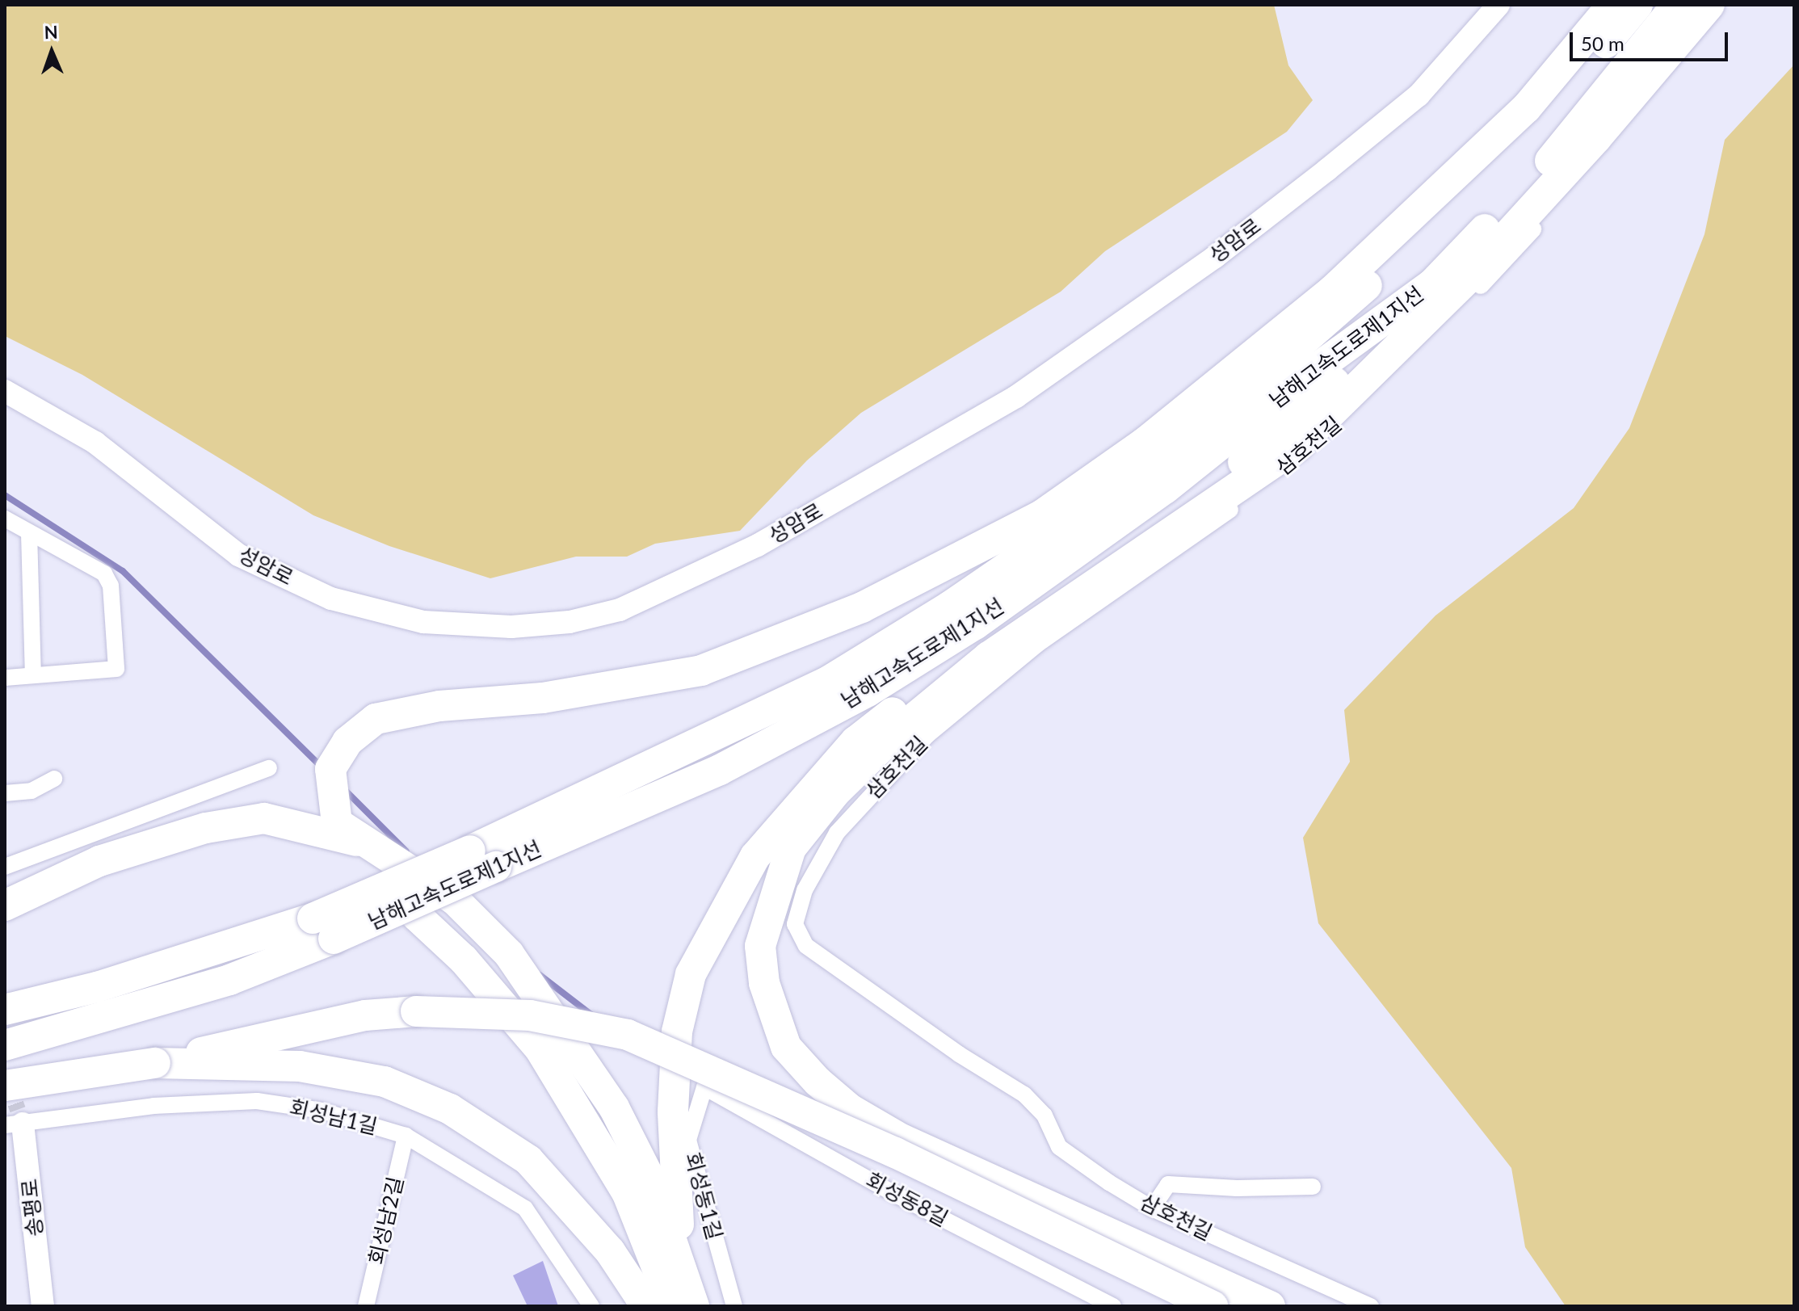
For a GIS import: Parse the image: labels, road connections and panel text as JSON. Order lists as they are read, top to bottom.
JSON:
{
  "streets": {
    "highway": ["남해고속도로제1지선"],
    "main road": ["성암로", "송평로"],
    "street": [
      "삼호천길",
      "회성남1길",
      "회성동1길",
      "회성동8길",
      "회성남2길"
    ]
  },
  "crossings": [
    ["회성남1길", "송평로"],
    ["회성남1길", "회성남2길"],
    ["회성동1길", "회성동8길"]
  ],
  "scale_bar": "50 m",
  "north": "top"
}
